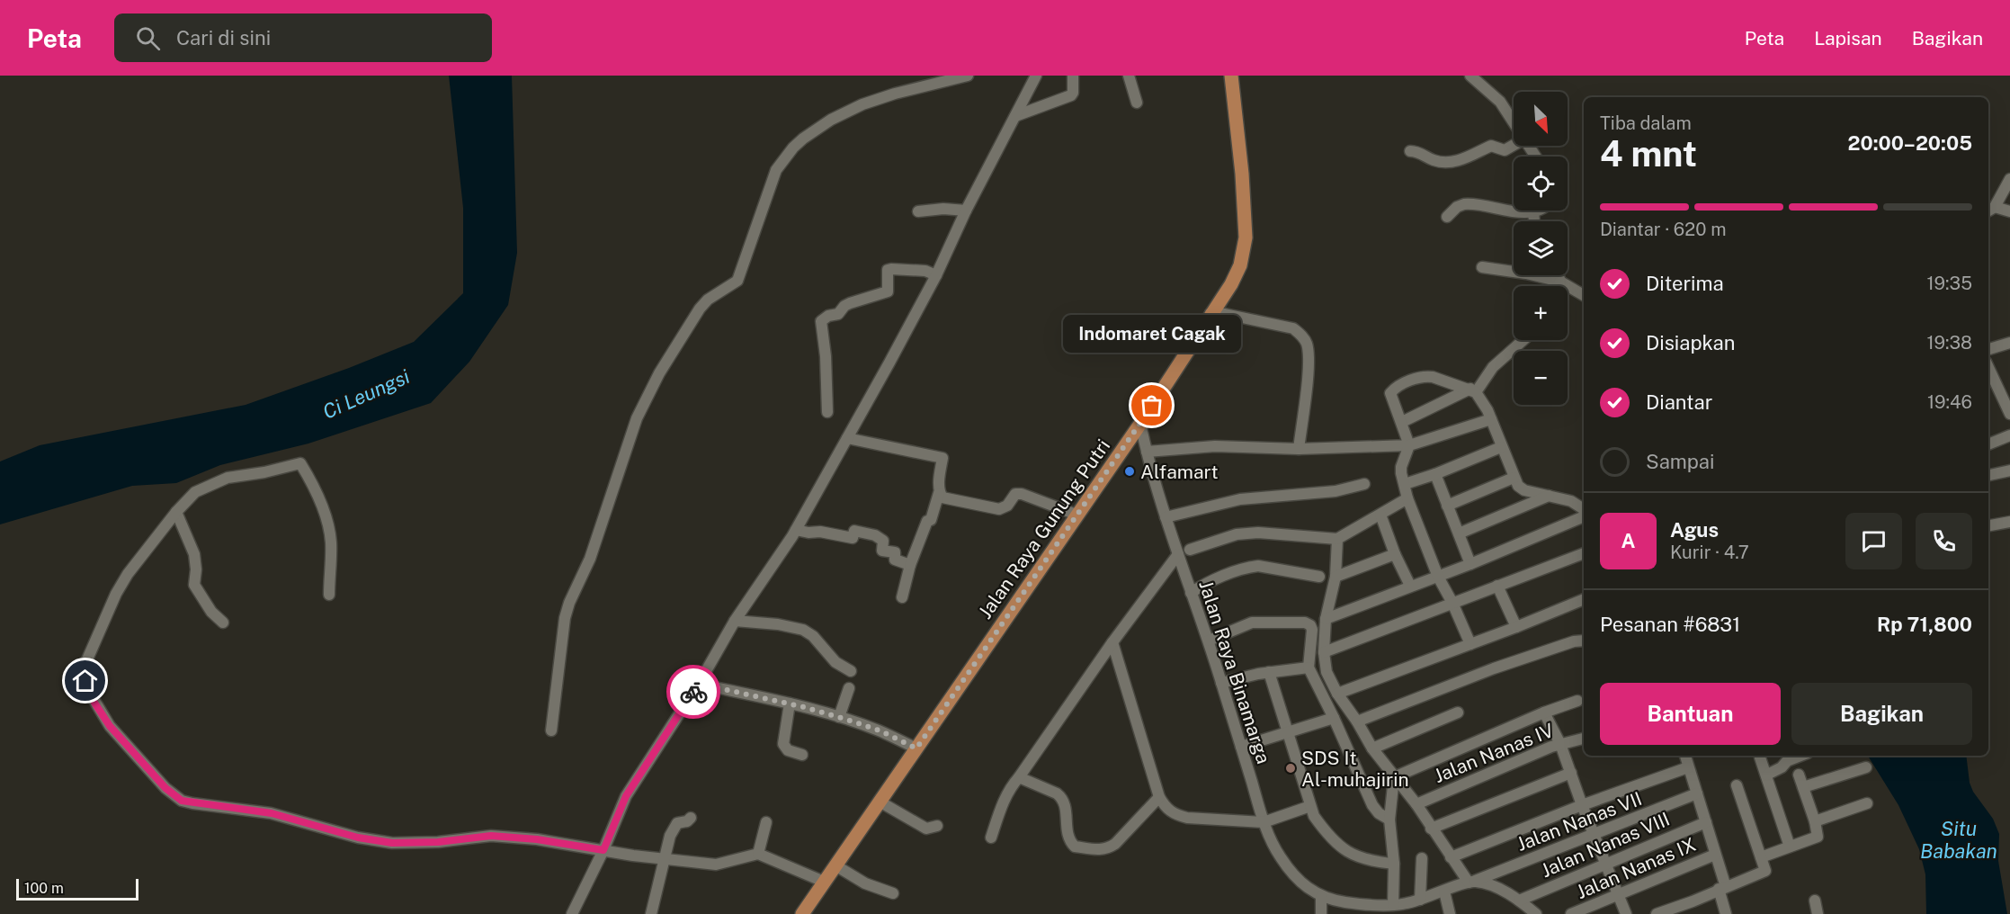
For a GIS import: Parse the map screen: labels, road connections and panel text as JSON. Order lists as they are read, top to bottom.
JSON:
{
  "streets": {
    "main road": ["Jalan Raya Gunung Putri"],
    "street": [
      "Jalan Raya Binamarga",
      "Jalan Nanas IV",
      "Jalan Nanas VII",
      "Jalan Nanas VIII",
      "Jalan Nanas IX"
    ]
  },
  "crossings": [
    ["Jalan Raya Gunung Putri", "Jalan Raya Binamarga"],
    ["Jalan Raya Binamarga", "Jalan Nanas VII"]
  ],
  "water": ["Ci Leungsi", "Situ Babakan"],
  "places": ["Indomaret Cagak", "Alfamart", "SDS It Al-muhajirin"],
  "scale_bar": "100 m",
  "north": "bottom right",
  "page": {
    "header": "Peta",
    "search": "Cari di sini",
    "nav": ["Peta", "Lapisan", "Bagikan"],
    "map_buttons": ["+", "−"],
    "heading": ["4 mnt", "Tiba dalam", "20:00–20:05"],
    "panel": [
      "Agus",
      "Kurir · 4.7",
      "Pesanan #6831",
      "Rp 71,800"
    ],
    "bar": "Diantar · 620 m",
    "list": [
      ["Diterima", "19:35"],
      ["Disiapkan", "19:38"],
      ["Diantar", "19:46"],
      "Sampai"
    ],
    "bubble": "Indomaret Cagak",
    "round": "A",
    "buttons": ["Bantuan", "Bagikan"],
    "scale": "100 m"
  }
}
